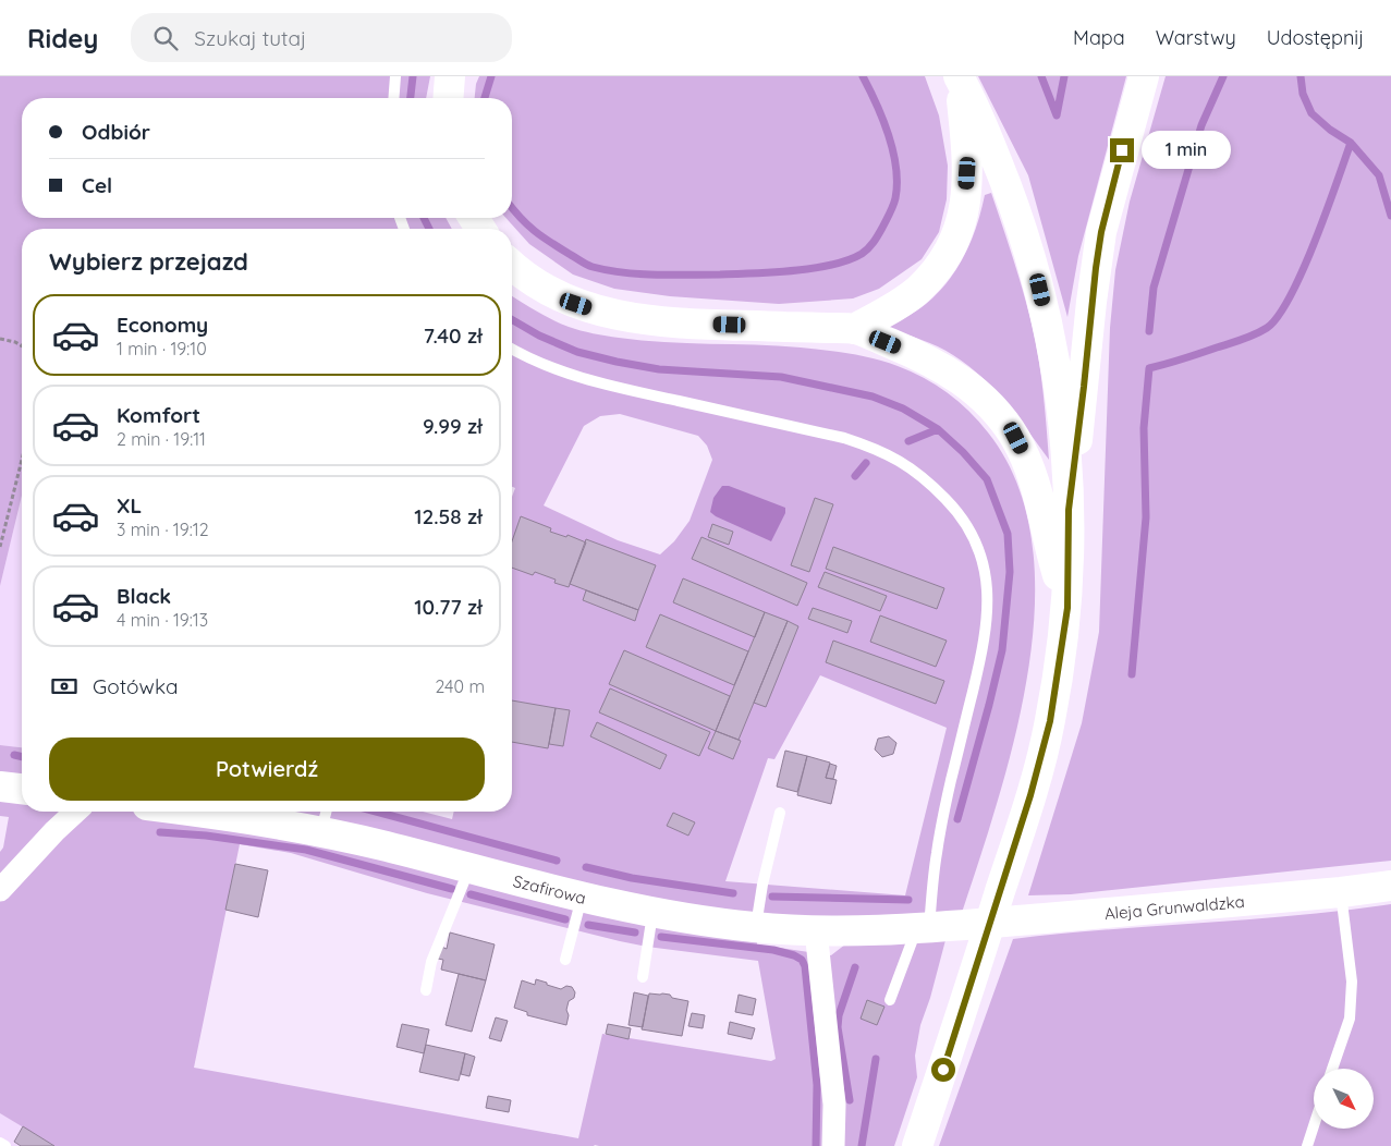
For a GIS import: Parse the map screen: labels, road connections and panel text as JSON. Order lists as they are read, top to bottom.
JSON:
{
  "streets": {
    "main road": ["Szafirowa", "Aleja Grunwaldzka"]
  },
  "crossings": [
    ["Szafirowa", "Aleja Grunwaldzka"]
  ],
  "north": "bottom right",
  "page": {
    "header": "Ridey",
    "search": "Szukaj tutaj",
    "nav": ["Mapa", "Warstwy", "Udostępnij"],
    "banner": ["Odbiór", "Cel"],
    "bubble": "1 min",
    "heading": "Wybierz przejazd",
    "list": [
      {
        "name": "Economy",
        "note": "1 min · 19:10",
        "value": "7.40 zł"
      },
      {
        "name": "Komfort",
        "note": "2 min · 19:11",
        "value": "9.99 zł"
      },
      {
        "name": "XL",
        "note": "3 min · 19:12",
        "value": "12.58 zł"
      },
      {
        "name": "Black",
        "note": "4 min · 19:13",
        "value": "10.77 zł"
      }
    ],
    "pay": ["Gotówka", "240 m"],
    "buttons": "Potwierdź"
  }
}
